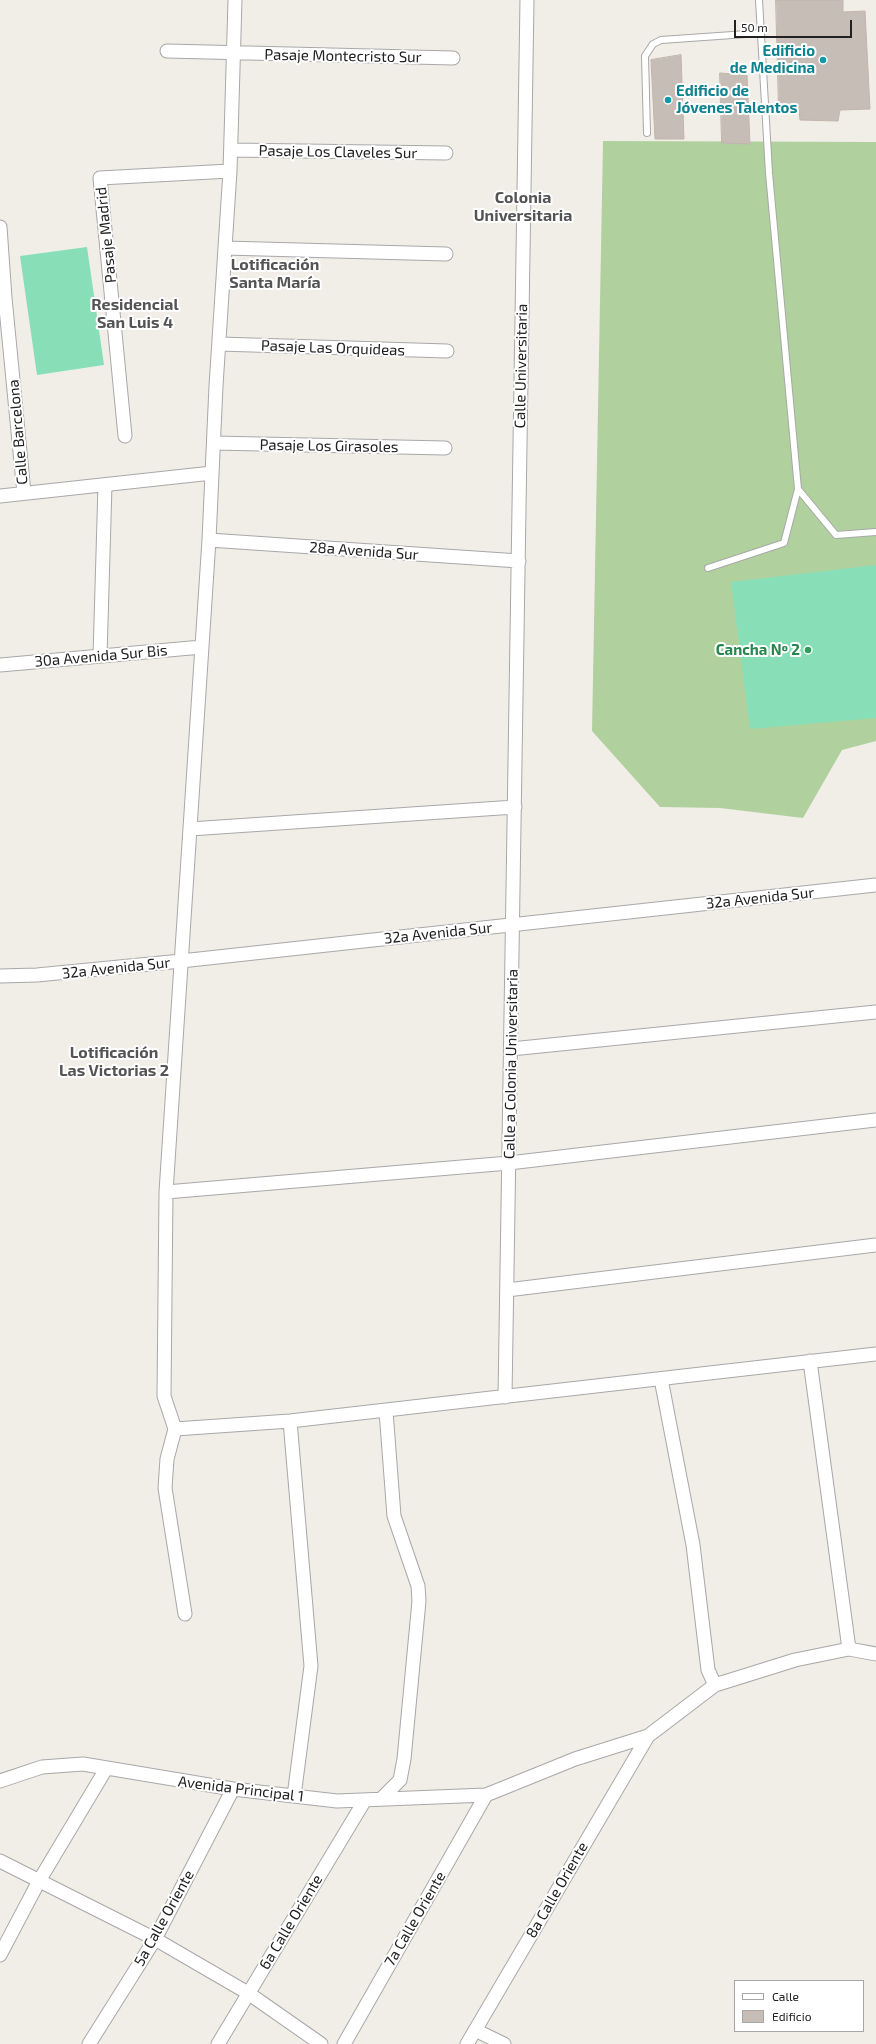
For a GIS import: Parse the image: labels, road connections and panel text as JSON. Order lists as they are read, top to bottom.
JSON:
{
  "streets": {
    "street": [
      "Pasaje Montecristo Sur",
      "Pasaje Los Claveles Sur",
      "Pasaje Madrid",
      "Pasaje Las Orquideas",
      "Calle Universitaria",
      "Calle Barcelona",
      "Pasaje Los Girasoles",
      "28a Avenida Sur",
      "30a Avenida Sur Bis",
      "32a Avenida Sur",
      "Calle a Colonia Universitaria",
      "Avenida Principal 1",
      "8a Calle Oriente",
      "5a Calle Oriente",
      "7a Calle Oriente",
      "6a Calle Oriente"
    ]
  },
  "crossings": [
    ["Calle Universitaria", "28a Avenida Sur"],
    ["Calle Universitaria", "Calle a Colonia Universitaria"],
    ["32a Avenida Sur", "Calle a Colonia Universitaria"],
    ["Avenida Principal 1", "8a Calle Oriente"],
    ["Avenida Principal 1", "5a Calle Oriente"],
    ["Avenida Principal 1", "7a Calle Oriente"],
    ["Avenida Principal 1", "6a Calle Oriente"]
  ],
  "districts": [
    "Colonia Universitaria",
    "Lotificación Santa María",
    "Residencial San Luis 4",
    "Lotificación Las Victorias 2"
  ],
  "places": ["Edificio de Medicina", "Edificio de Jóvenes Talentos", "Cancha Nº 2"],
  "legend": ["Calle", "Edificio"],
  "scale_bar": "50 m"
}
